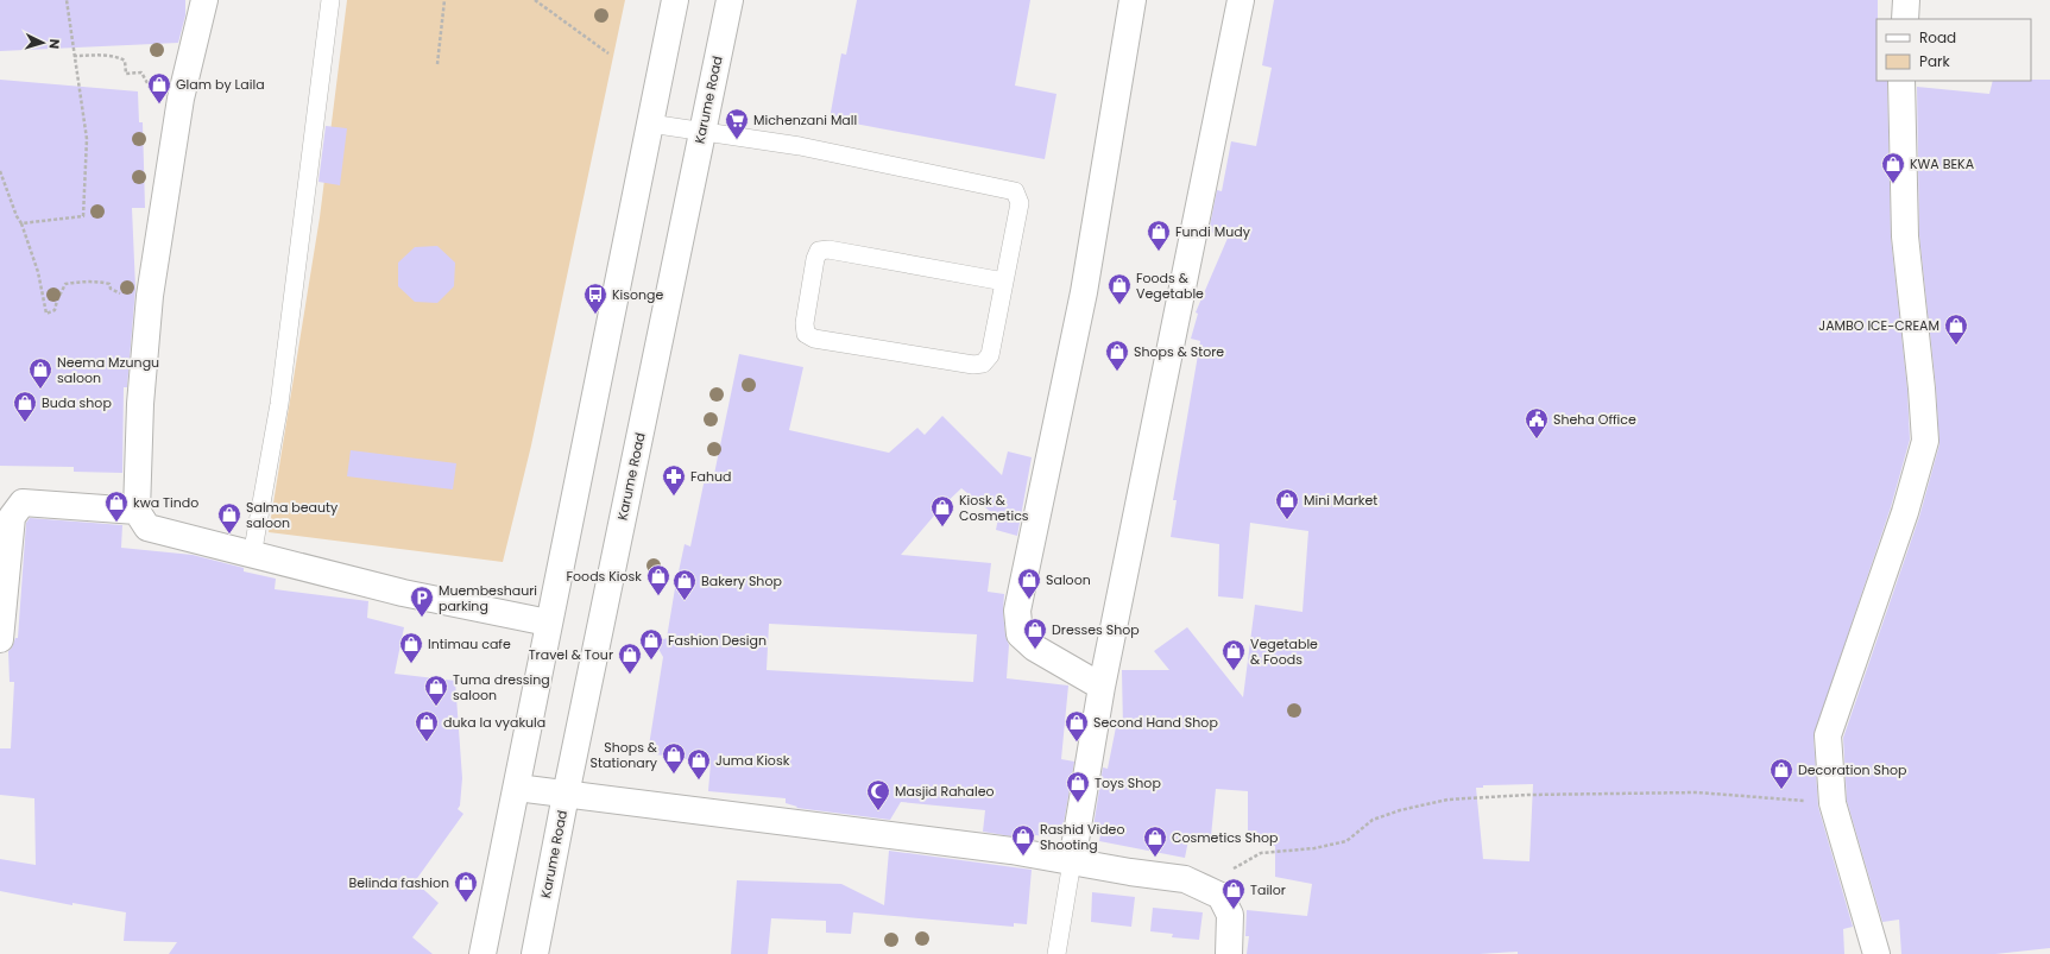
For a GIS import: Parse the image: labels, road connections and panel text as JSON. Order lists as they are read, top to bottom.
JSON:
{
  "streets": {
    "street": ["Karume Road"]
  },
  "places": {
    "shop": [
      "Glam by Laila",
      "KWA BEKA",
      "Fundi Mudy",
      "Foods & Vegetable",
      "JAMBO ICE-CREAM",
      "Shops & Store",
      "Neema Mzungu saloon",
      "Buda shop",
      "Mini Market",
      "kwa Tindo",
      "Kiosk & Cosmetics",
      "Salma beauty saloon",
      "Foods Kiosk",
      "Saloon",
      "Bakery Shop",
      "Dresses Shop",
      "Fashion Design",
      "Intimau cafe",
      "Vegetable & Foods",
      "Travel & Tour",
      "Tuma dressing saloon",
      "duka la vyakula",
      "Second Hand Shop",
      "Shops & Stationary",
      "Juma Kiosk",
      "Decoration Shop",
      "Toys Shop",
      "Rashid Video Shooting",
      "Cosmetics Shop",
      "Belinda fashion",
      "Tailor"
    ],
    "supermarket": ["Michenzani Mall"],
    "bus stop": ["Kisonge"],
    "public building": ["Sheha Office"],
    "pharmacy": ["Fahud"],
    "parking": ["Muembeshauri parking"],
    "mosque": ["Masjid Rahaleo"]
  },
  "legend": ["Road", "Park"],
  "north": "right"
}
